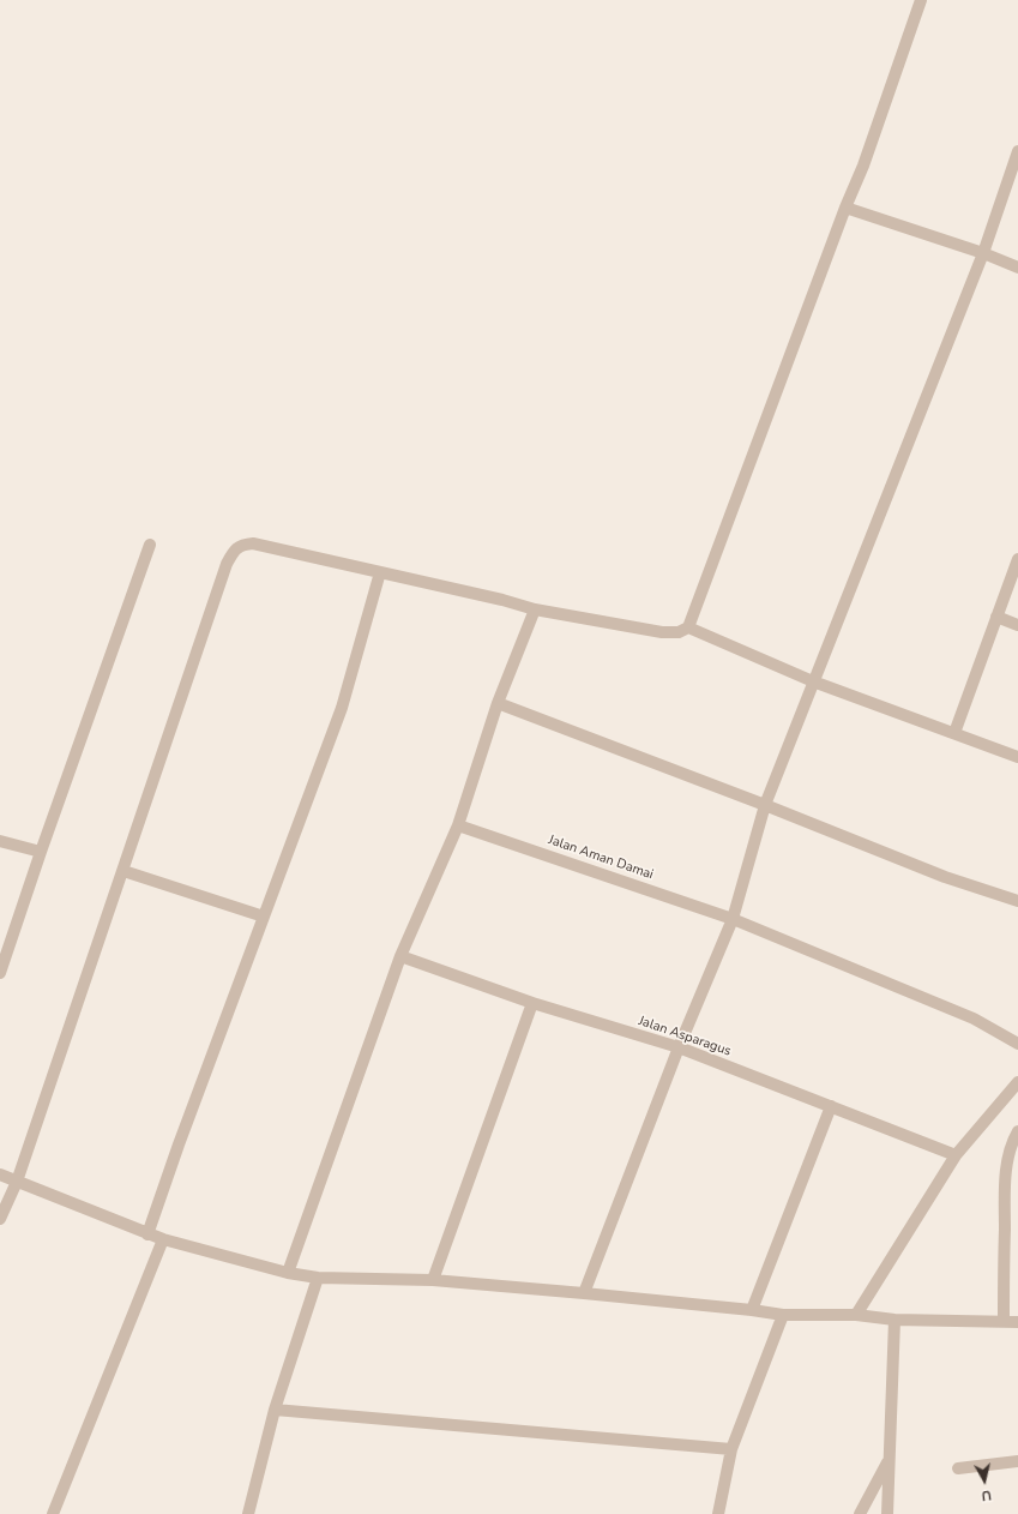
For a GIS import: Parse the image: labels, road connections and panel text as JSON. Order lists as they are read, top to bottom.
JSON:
{
  "streets": {
    "street": ["Jalan Aman Damai", "Jalan Asparagus"]
  },
  "north": "bottom"
}
